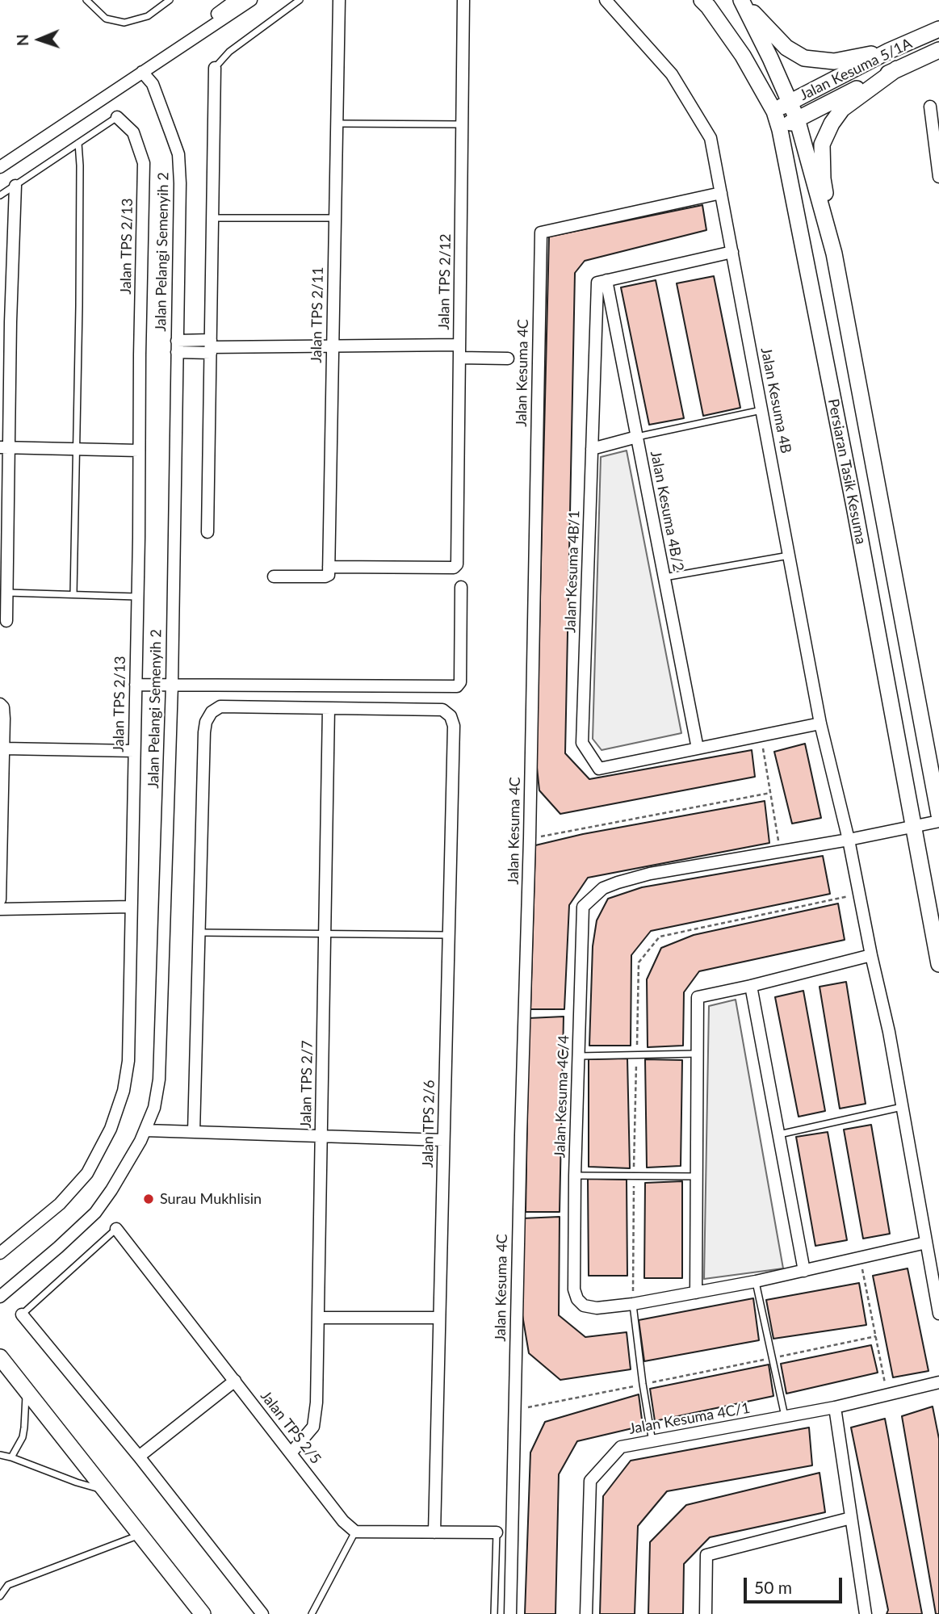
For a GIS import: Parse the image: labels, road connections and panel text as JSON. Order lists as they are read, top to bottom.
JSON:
{
  "streets": {
    "street": [
      "Jalan Kesuma 5/1A",
      "Jalan TPS 2/13",
      "Jalan Pelangi Semenyih 2",
      "Jalan TPS 2/12",
      "Jalan TPS 2/11",
      "Jalan Kesuma 4C",
      "Jalan Kesuma 4B",
      "Persiaran Tasik Kesuma",
      "Jalan Kesuma 4B/2",
      "Jalan Kesuma 4B/1",
      "Jalan TPS 2/7",
      "Jalan Kesuma 4C/4",
      "Jalan TPS 2/6",
      "Jalan Kesuma 4C/1",
      "Jalan TPS 2/5"
    ]
  },
  "crossings": [
    ["Jalan Kesuma 5/1A", "Persiaran Tasik Kesuma"],
    ["Jalan TPS 2/12", "Jalan TPS 2/11"],
    ["Jalan Kesuma 4C", "Jalan Kesuma 4B"],
    ["Jalan Kesuma 4B", "Jalan Kesuma 4B/1"],
    ["Jalan Kesuma 4B", "Jalan Kesuma 4C/4"],
    ["Persiaran Tasik Kesuma", "Jalan Kesuma 4C/4"],
    ["Jalan Kesuma 4B/2", "Jalan Kesuma 4B/1"],
    ["Jalan TPS 2/7", "Jalan TPS 2/6"],
    ["Jalan TPS 2/7", "Jalan TPS 2/5"]
  ],
  "places": ["Surau Mukhlisin"],
  "scale_bar": "50 m",
  "north": "left"
}
